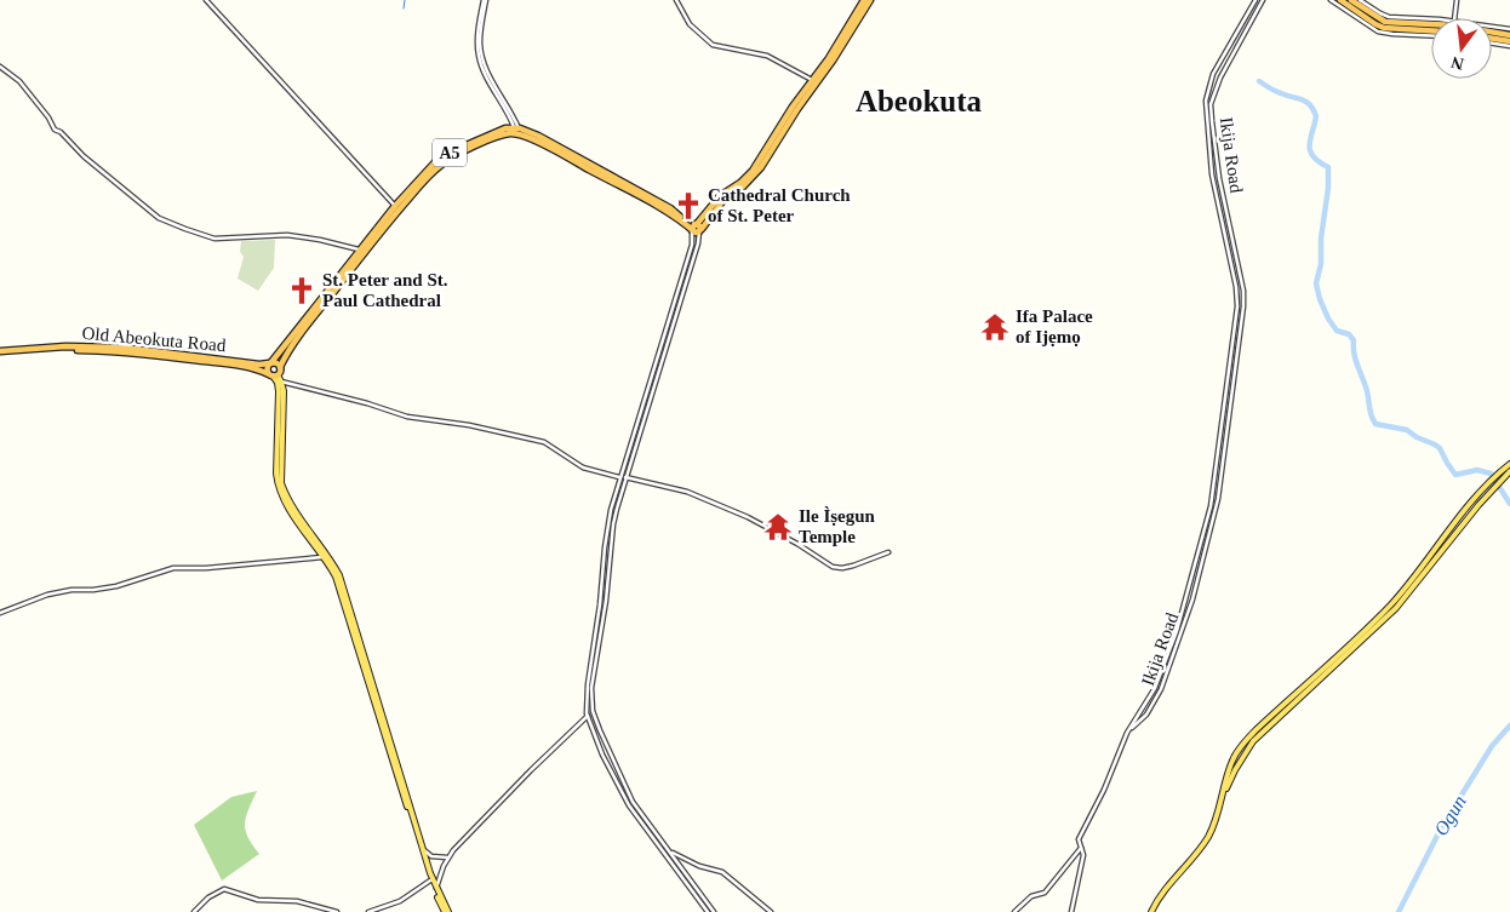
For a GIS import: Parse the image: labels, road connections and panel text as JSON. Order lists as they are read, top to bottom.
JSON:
{
  "streets": {
    "highway": ["A5", "Old Abeokuta Road"],
    "street": ["Ikija Road"]
  },
  "crossings": [
    ["A5", "Old Abeokuta Road"]
  ],
  "districts": ["Abeokuta"],
  "water": ["Ogun"],
  "places": {
    "church": ["Cathedral Church of St. Peter", "St. Peter and St. Paul Cathedral"],
    "temple": ["Ifa Palace of Ijẹmọ", "Ile Ìṣegun Temple"]
  },
  "north": "bottom"
}
